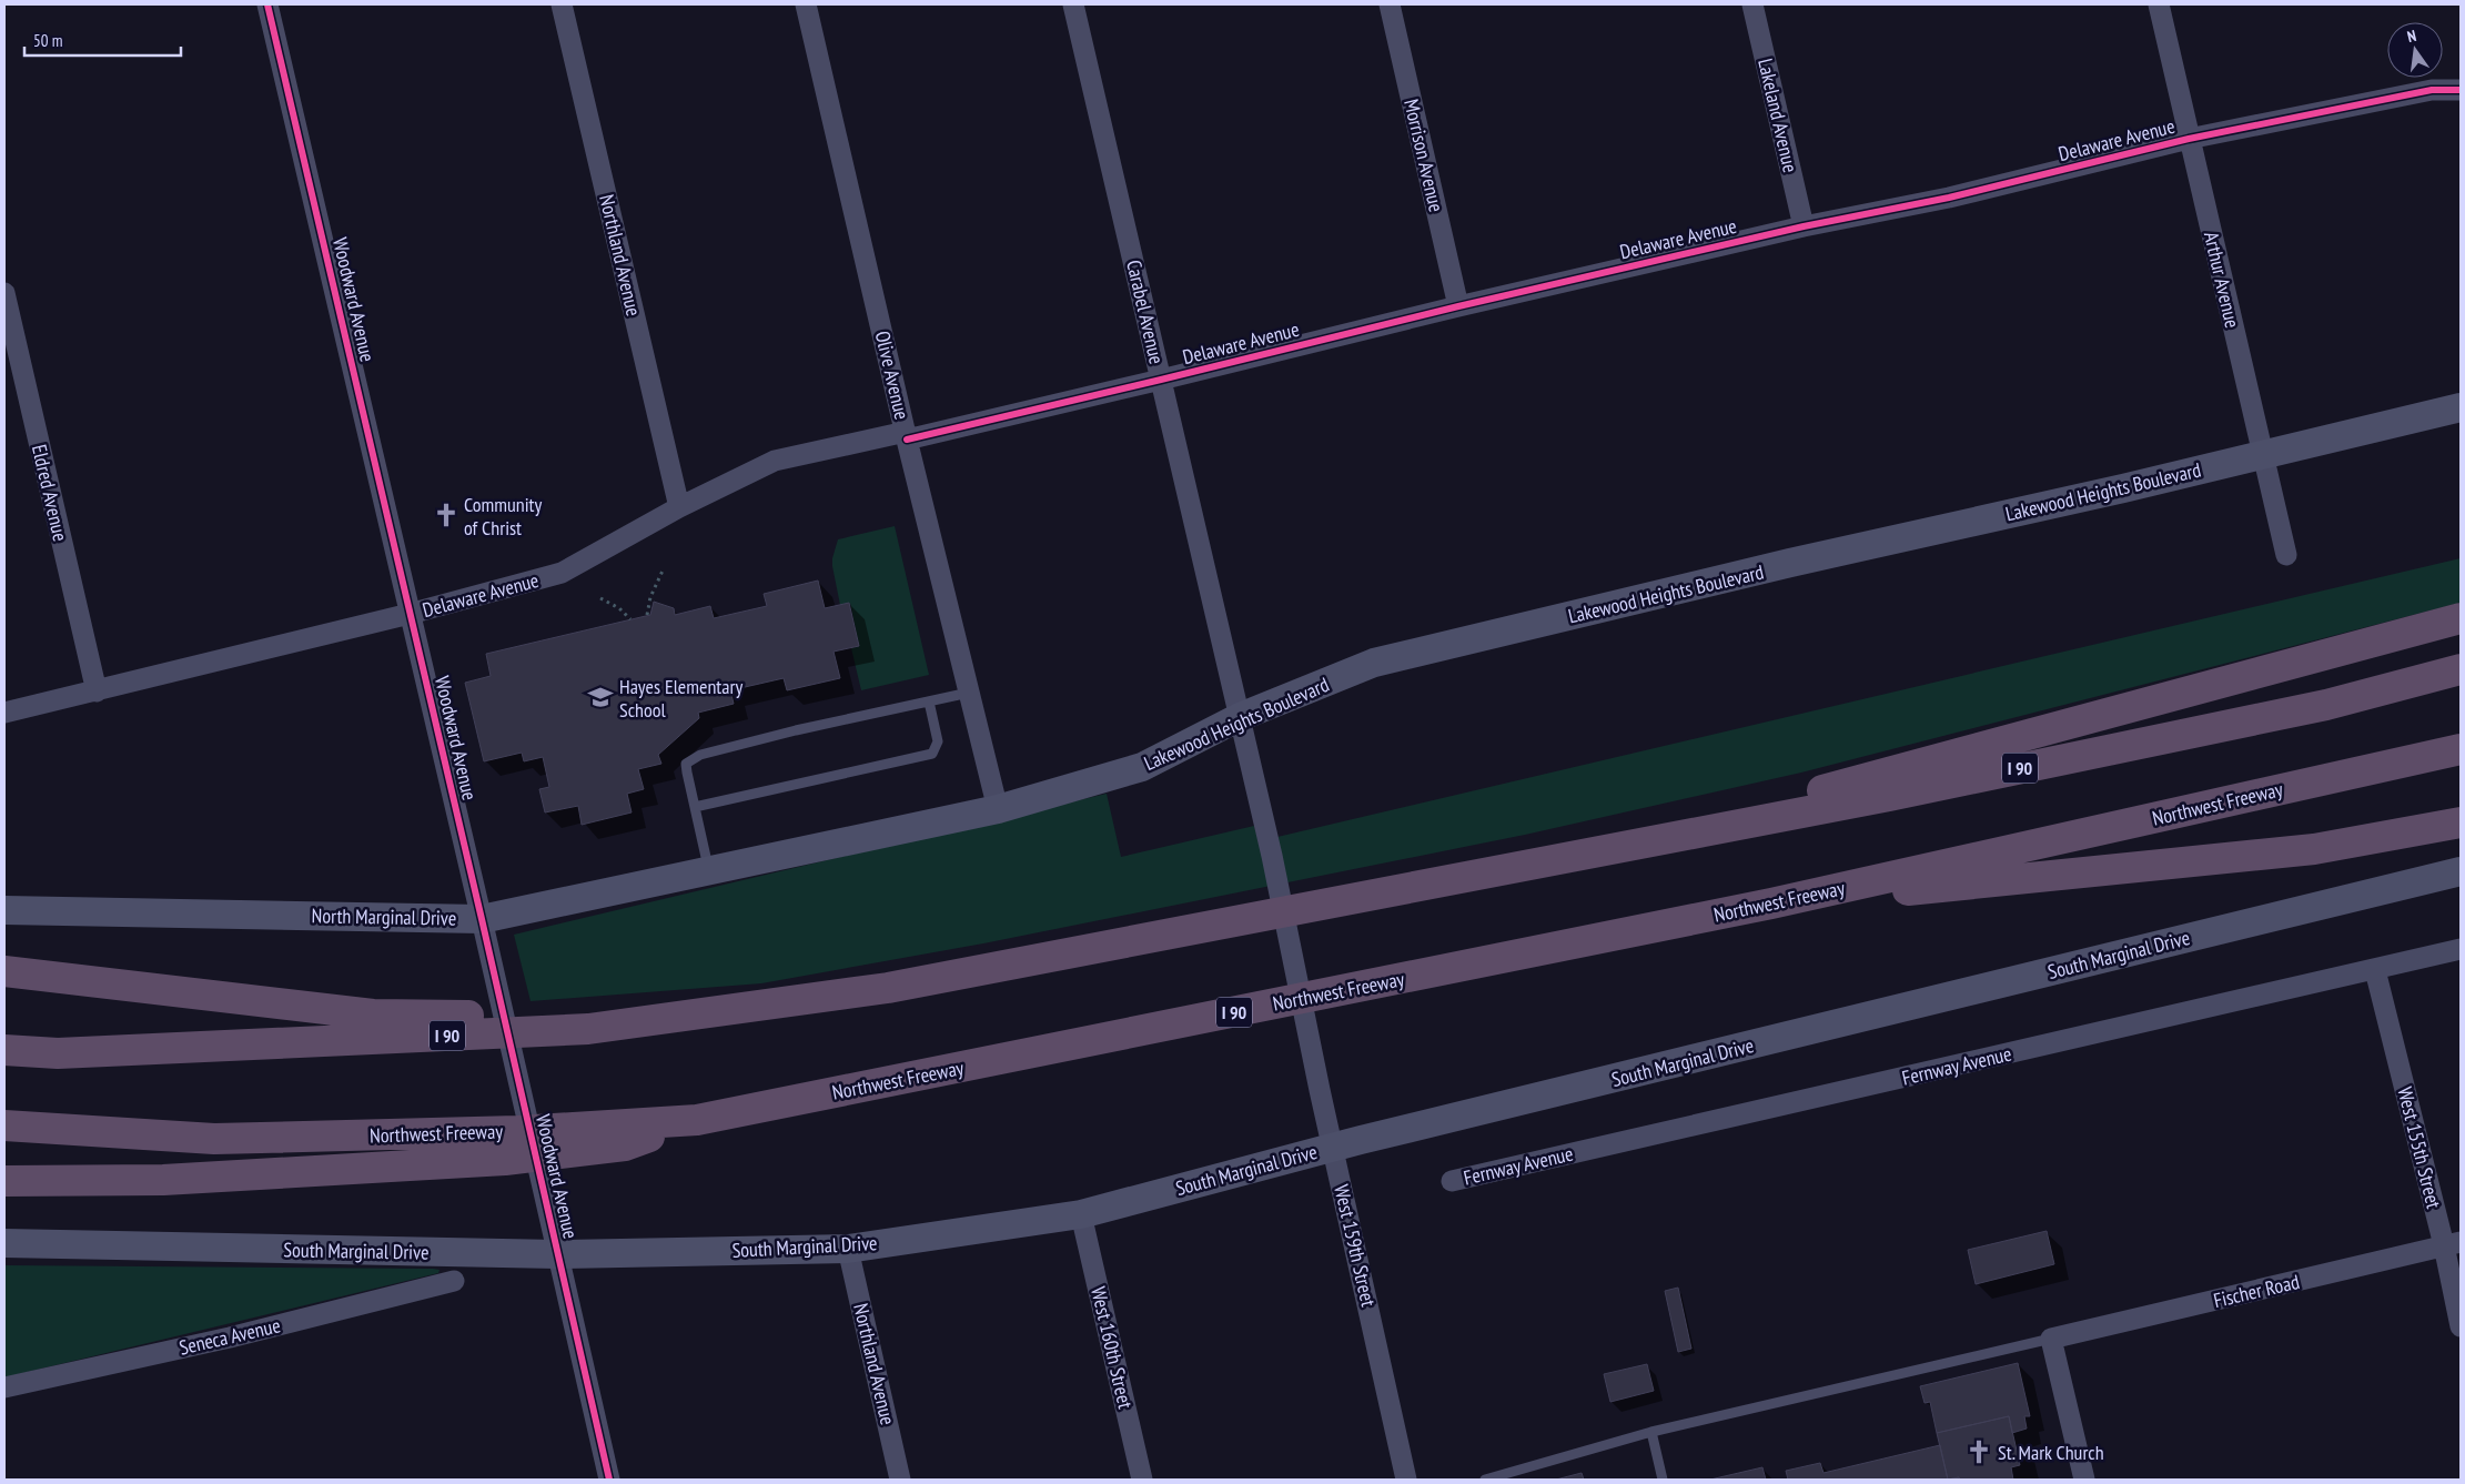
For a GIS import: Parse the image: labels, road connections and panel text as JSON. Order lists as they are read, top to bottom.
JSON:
{
  "streets": {
    "highway": ["I 90", "Northwest Freeway"],
    "main road": ["Lakewood Heights Boulevard", "North Marginal Drive", "South Marginal Drive"],
    "street": [
      "Lakeland Avenue",
      "Delaware Avenue",
      "Morrison Avenue",
      "Northland Avenue",
      "Arthur Avenue",
      "Woodward Avenue",
      "Carabel Avenue",
      "Olive Avenue",
      "Eldred Avenue",
      "Fernway Avenue",
      "West 155th Street",
      "West 159th Street",
      "Fischer Road",
      "Seneca Avenue",
      "West 160th Street"
    ]
  },
  "crossings": [
    ["Lakeland Avenue", "Delaware Avenue"],
    ["Delaware Avenue", "Morrison Avenue"],
    ["Delaware Avenue", "Northland Avenue"],
    ["Delaware Avenue", "Arthur Avenue"],
    ["Delaware Avenue", "Woodward Avenue"],
    ["Delaware Avenue", "Carabel Avenue"],
    ["Delaware Avenue", "Olive Avenue"],
    ["Delaware Avenue", "Eldred Avenue"],
    ["Northland Avenue", "South Marginal Drive"],
    ["Arthur Avenue", "Lakewood Heights Boulevard"],
    ["Woodward Avenue", "North Marginal Drive"],
    ["Woodward Avenue", "South Marginal Drive"],
    ["Carabel Avenue", "Lakewood Heights Boulevard"],
    ["Carabel Avenue", "West 159th Street"],
    ["Olive Avenue", "Lakewood Heights Boulevard"],
    ["Lakewood Heights Boulevard", "North Marginal Drive"],
    ["Lakewood Heights Boulevard", "West 159th Street"],
    ["South Marginal Drive", "West 159th Street"],
    ["South Marginal Drive", "West 160th Street"],
    ["Fernway Avenue", "West 155th Street"],
    ["West 155th Street", "Fischer Road"]
  ],
  "places": {
    "church": ["Community of Christ", "St. Mark Church"],
    "school or university": ["Hayes Elementary School"]
  },
  "scale_bar": "50 m",
  "north": "top"
}
